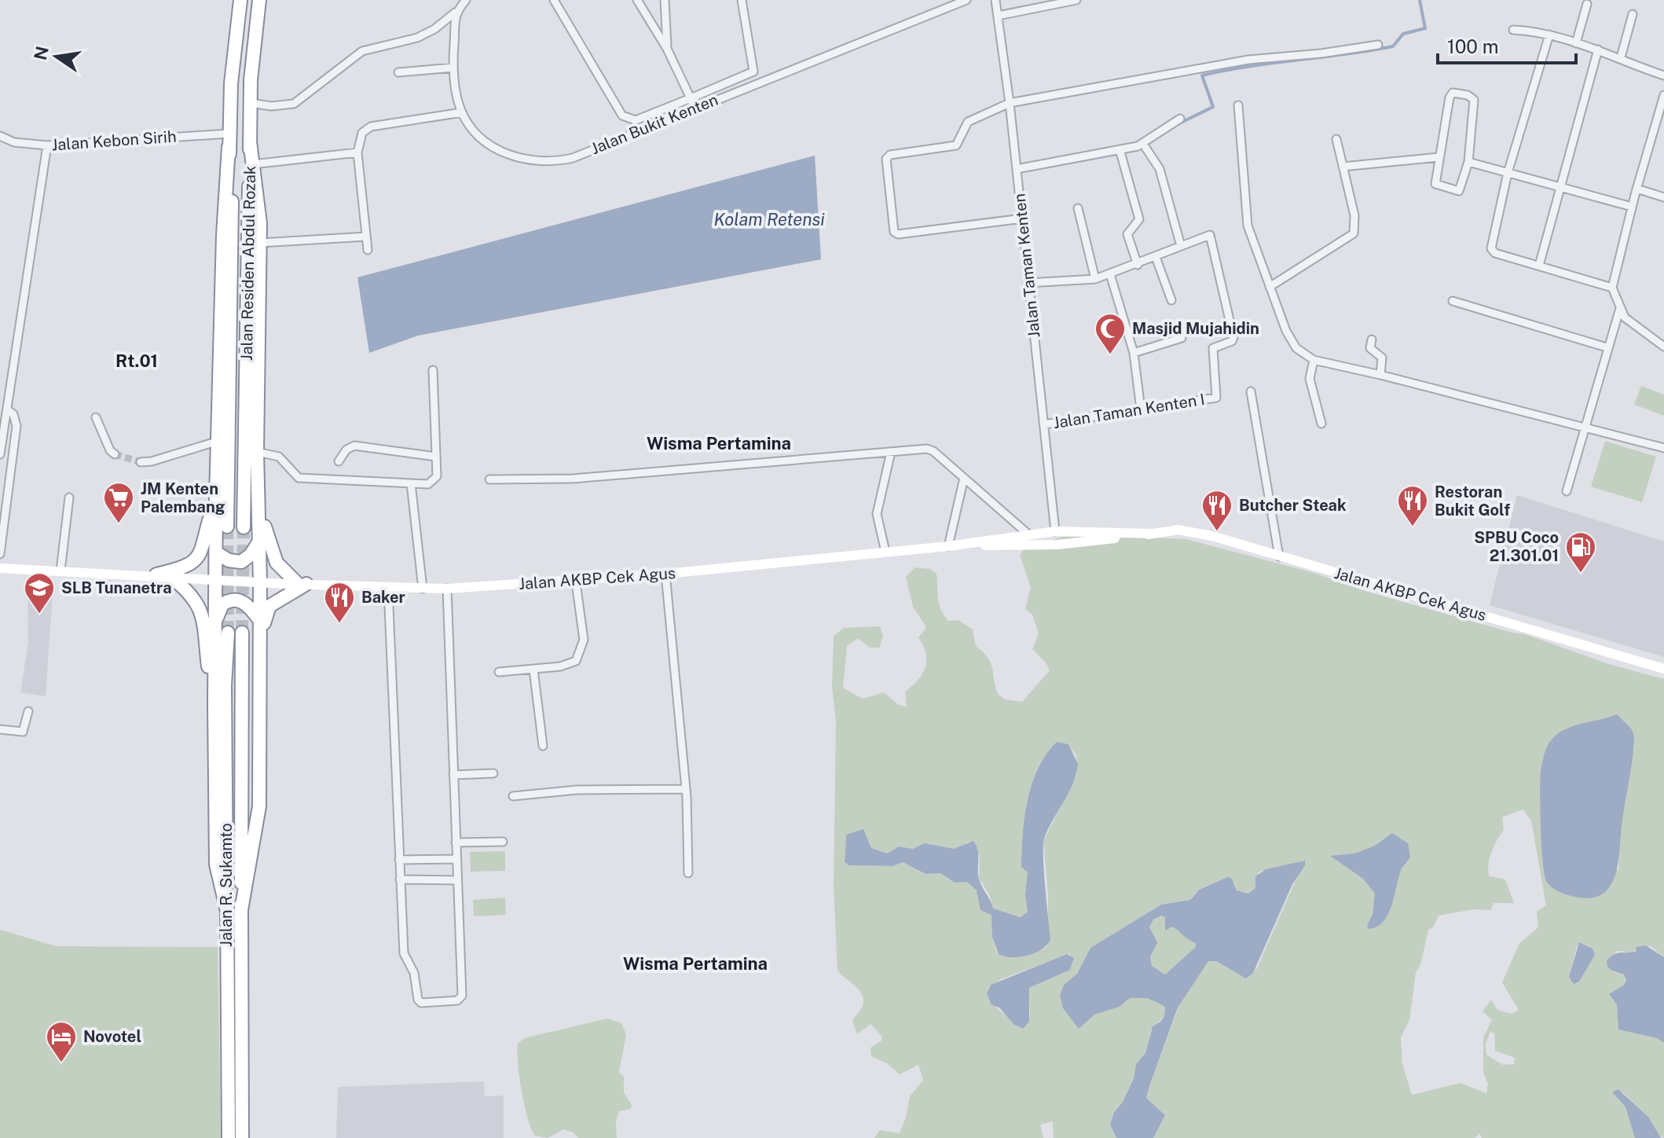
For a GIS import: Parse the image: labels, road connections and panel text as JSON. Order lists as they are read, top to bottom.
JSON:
{
  "streets": {
    "highway": ["Jalan Residen Abdul Rozak", "Jalan R. Sukamto"],
    "main road": ["Jalan AKBP Cek Agus"],
    "street": [
      "Jalan Bukit Kenten",
      "Jalan Kebon Sirih",
      "Jalan Taman Kenten",
      "Jalan Taman Kenten I"
    ]
  },
  "crossings": [
    ["Jalan Kebon Sirih", "Jalan Residen Abdul Rozak"],
    ["Jalan Taman Kenten", "Jalan Taman Kenten I"],
    ["Jalan Taman Kenten", "Jalan AKBP Cek Agus"]
  ],
  "districts": ["Rt.01", "Wisma Pertamina", "Wisma Pertamina"],
  "water": ["Kolam Retensi"],
  "places": {
    "mosque": ["Masjid Mujahidin"],
    "supermarket": ["JM Kenten Palembang"],
    "restaurant": ["Restoran Bukit Golf", "Butcher Steak", "Baker"],
    "fuel station": ["SPBU Coco 21.301.01"],
    "school or university": ["SLB Tunanetra"],
    "hotel": ["Novotel"]
  },
  "scale_bar": "100 m",
  "north": "left"
}
